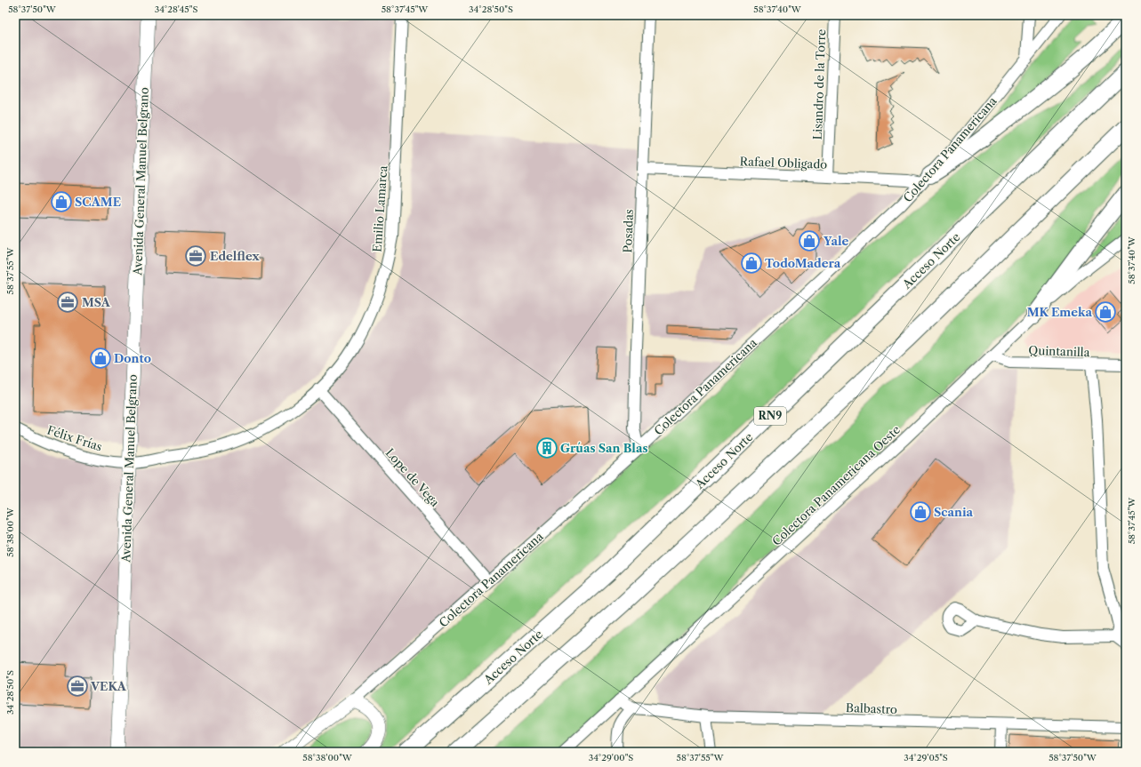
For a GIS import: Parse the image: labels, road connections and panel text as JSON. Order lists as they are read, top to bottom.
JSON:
{
  "streets": {
    "highway": ["Acceso Norte", "RN9"],
    "main road": ["Colectora Panamericana", "Avenida General Manuel Belgrano"],
    "street": [
      "Lisandro de la Torre",
      "Rafael Obligado",
      "Emilio Lamarca",
      "Posadas",
      "Quintanilla",
      "Félix Frías",
      "Lope de Vega",
      "Colectora Panamericana Oeste",
      "Balbastro"
    ]
  },
  "crossings": [
    ["Lisandro de la Torre", "Rafael Obligado"],
    ["Colectora Panamericana", "Rafael Obligado"],
    ["Colectora Panamericana", "Posadas"],
    ["Colectora Panamericana", "Lope de Vega"],
    ["Rafael Obligado", "Posadas"],
    ["Avenida General Manuel Belgrano", "Emilio Lamarca"],
    ["Avenida General Manuel Belgrano", "Félix Frías"],
    ["Emilio Lamarca", "Félix Frías"],
    ["Emilio Lamarca", "Lope de Vega"],
    ["Quintanilla", "Colectora Panamericana Oeste"]
  ],
  "places": {
    "shop": [
      "SCAME",
      "Yale",
      "TodoMadera",
      "MK Emeka",
      "Donto",
      "Scania"
    ],
    "office": ["Edelflex", "MSA", "VEKA"],
    "building": ["Grúas San Blas"]
  },
  "coordinates": [
    "58°37'50\"W",
    "34°28'45\"S",
    "58°37'45\"W",
    "34°28'50\"S",
    "58°37'40\"W",
    "58°37'55\"W",
    "58°38'00\"W",
    "34°29'00\"S",
    "34°29'05\"S"
  ]
}
